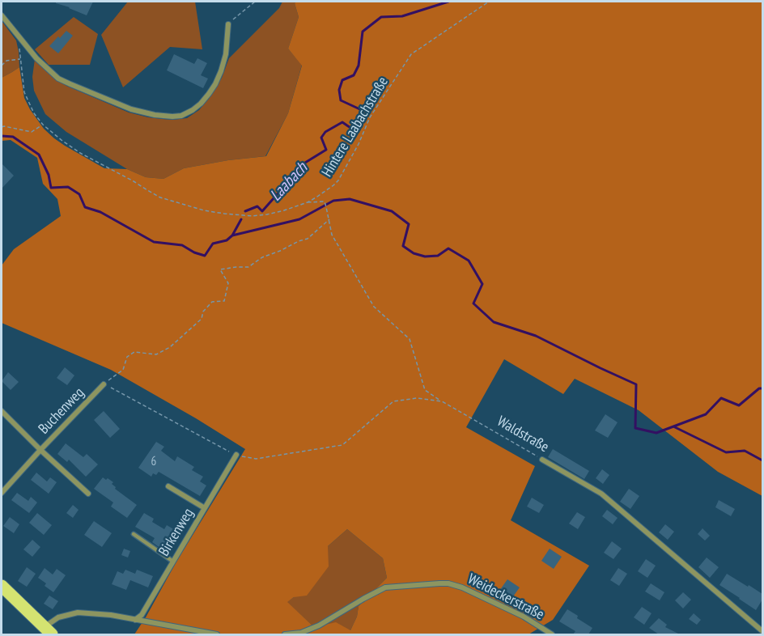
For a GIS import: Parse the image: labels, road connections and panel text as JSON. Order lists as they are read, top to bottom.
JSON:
{
  "streets": {
    "street": [
      "Buchenweg",
      "Waldstraße",
      "Birkenweg",
      "Weideckerstraße"
    ],
    "path": ["Hintere Laabachstraße"]
  },
  "crossings": [
    ["Buchenweg", "Waldstraße"],
    ["Waldstraße", "Birkenweg"]
  ],
  "water": ["Laabach"],
  "house_numbers": ["6"]
}
